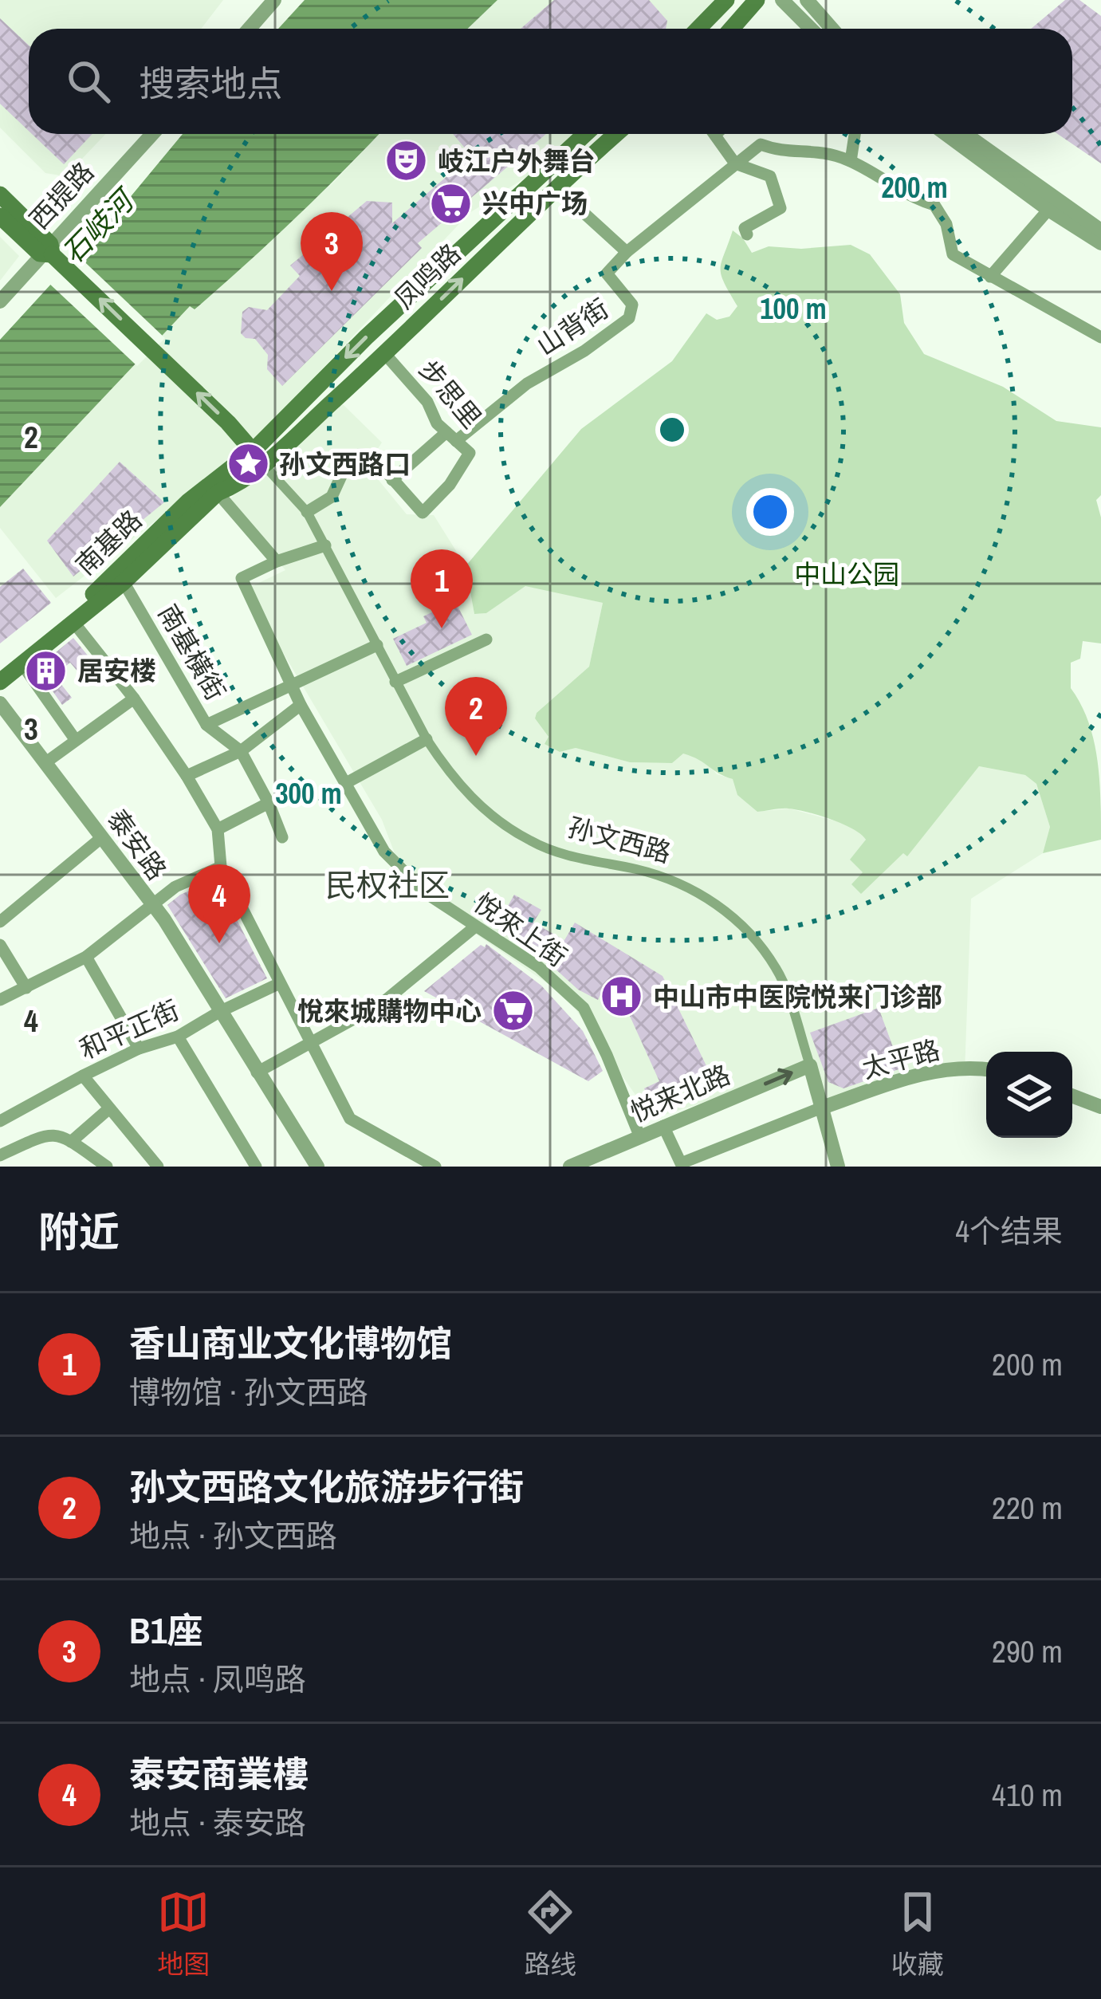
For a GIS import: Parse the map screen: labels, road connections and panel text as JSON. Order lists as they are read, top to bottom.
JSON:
{
  "streets": {
    "main road": ["凤鸣路", "南基路", "孙文西路"],
    "street": [
      "西提路",
      "山背街",
      "步思里",
      "南基橫街",
      "泰安路",
      "悅來上街",
      "和平正街",
      "太平路",
      "悦来北路"
    ]
  },
  "crossings": [
    ["西提路", "孙文西路"],
    ["凤鸣路", "步思里"],
    ["凤鸣路", "南基路"],
    ["凤鸣路", "孙文西路"],
    ["山背街", "步思里"],
    ["步思里", "孙文西路"],
    ["南基路", "南基橫街"],
    ["南基路", "孙文西路"],
    ["孙文西路", "悦来北路"],
    ["泰安路", "和平正街"],
    ["悅來上街", "悦来北路"]
  ],
  "one_way": ["悦来北路"],
  "districts": ["民权社区"],
  "water": ["石岐河"],
  "parks": ["中山公园"],
  "places": {
    "theatre": ["岐江户外舞台"],
    "supermarket": ["兴中广场", "悅來城購物中心"],
    "place": ["孙文西路口"],
    "building": ["居安楼"],
    "hospital": ["中山市中医院悦来门诊部"]
  },
  "page": {
    "search": "搜索地点",
    "pins": [
      "3",
      "1",
      "2",
      "4"
    ],
    "heading": ["附近", "4个结果"],
    "list": [
      {
        "mark": "1",
        "name": "香山商业文化博物馆",
        "note": "博物馆 · 孙文西路",
        "value": "200 m"
      },
      {
        "mark": "2",
        "name": "孙文西路文化旅游步行街",
        "note": "地点 · 孙文西路",
        "value": "220 m"
      },
      {
        "mark": "3",
        "name": "B1座",
        "note": "地点 · 凤鸣路",
        "value": "290 m"
      },
      {
        "mark": "4",
        "name": "泰安商業樓",
        "note": "地点 · 泰安路",
        "value": "410 m"
      }
    ],
    "nav": ["地图", "路线", "收藏"]
  },
  "grid": {
    "rows": ["2", "3", "4"]
  },
  "rings": ["200 m", "100 m", "300 m"]
}
